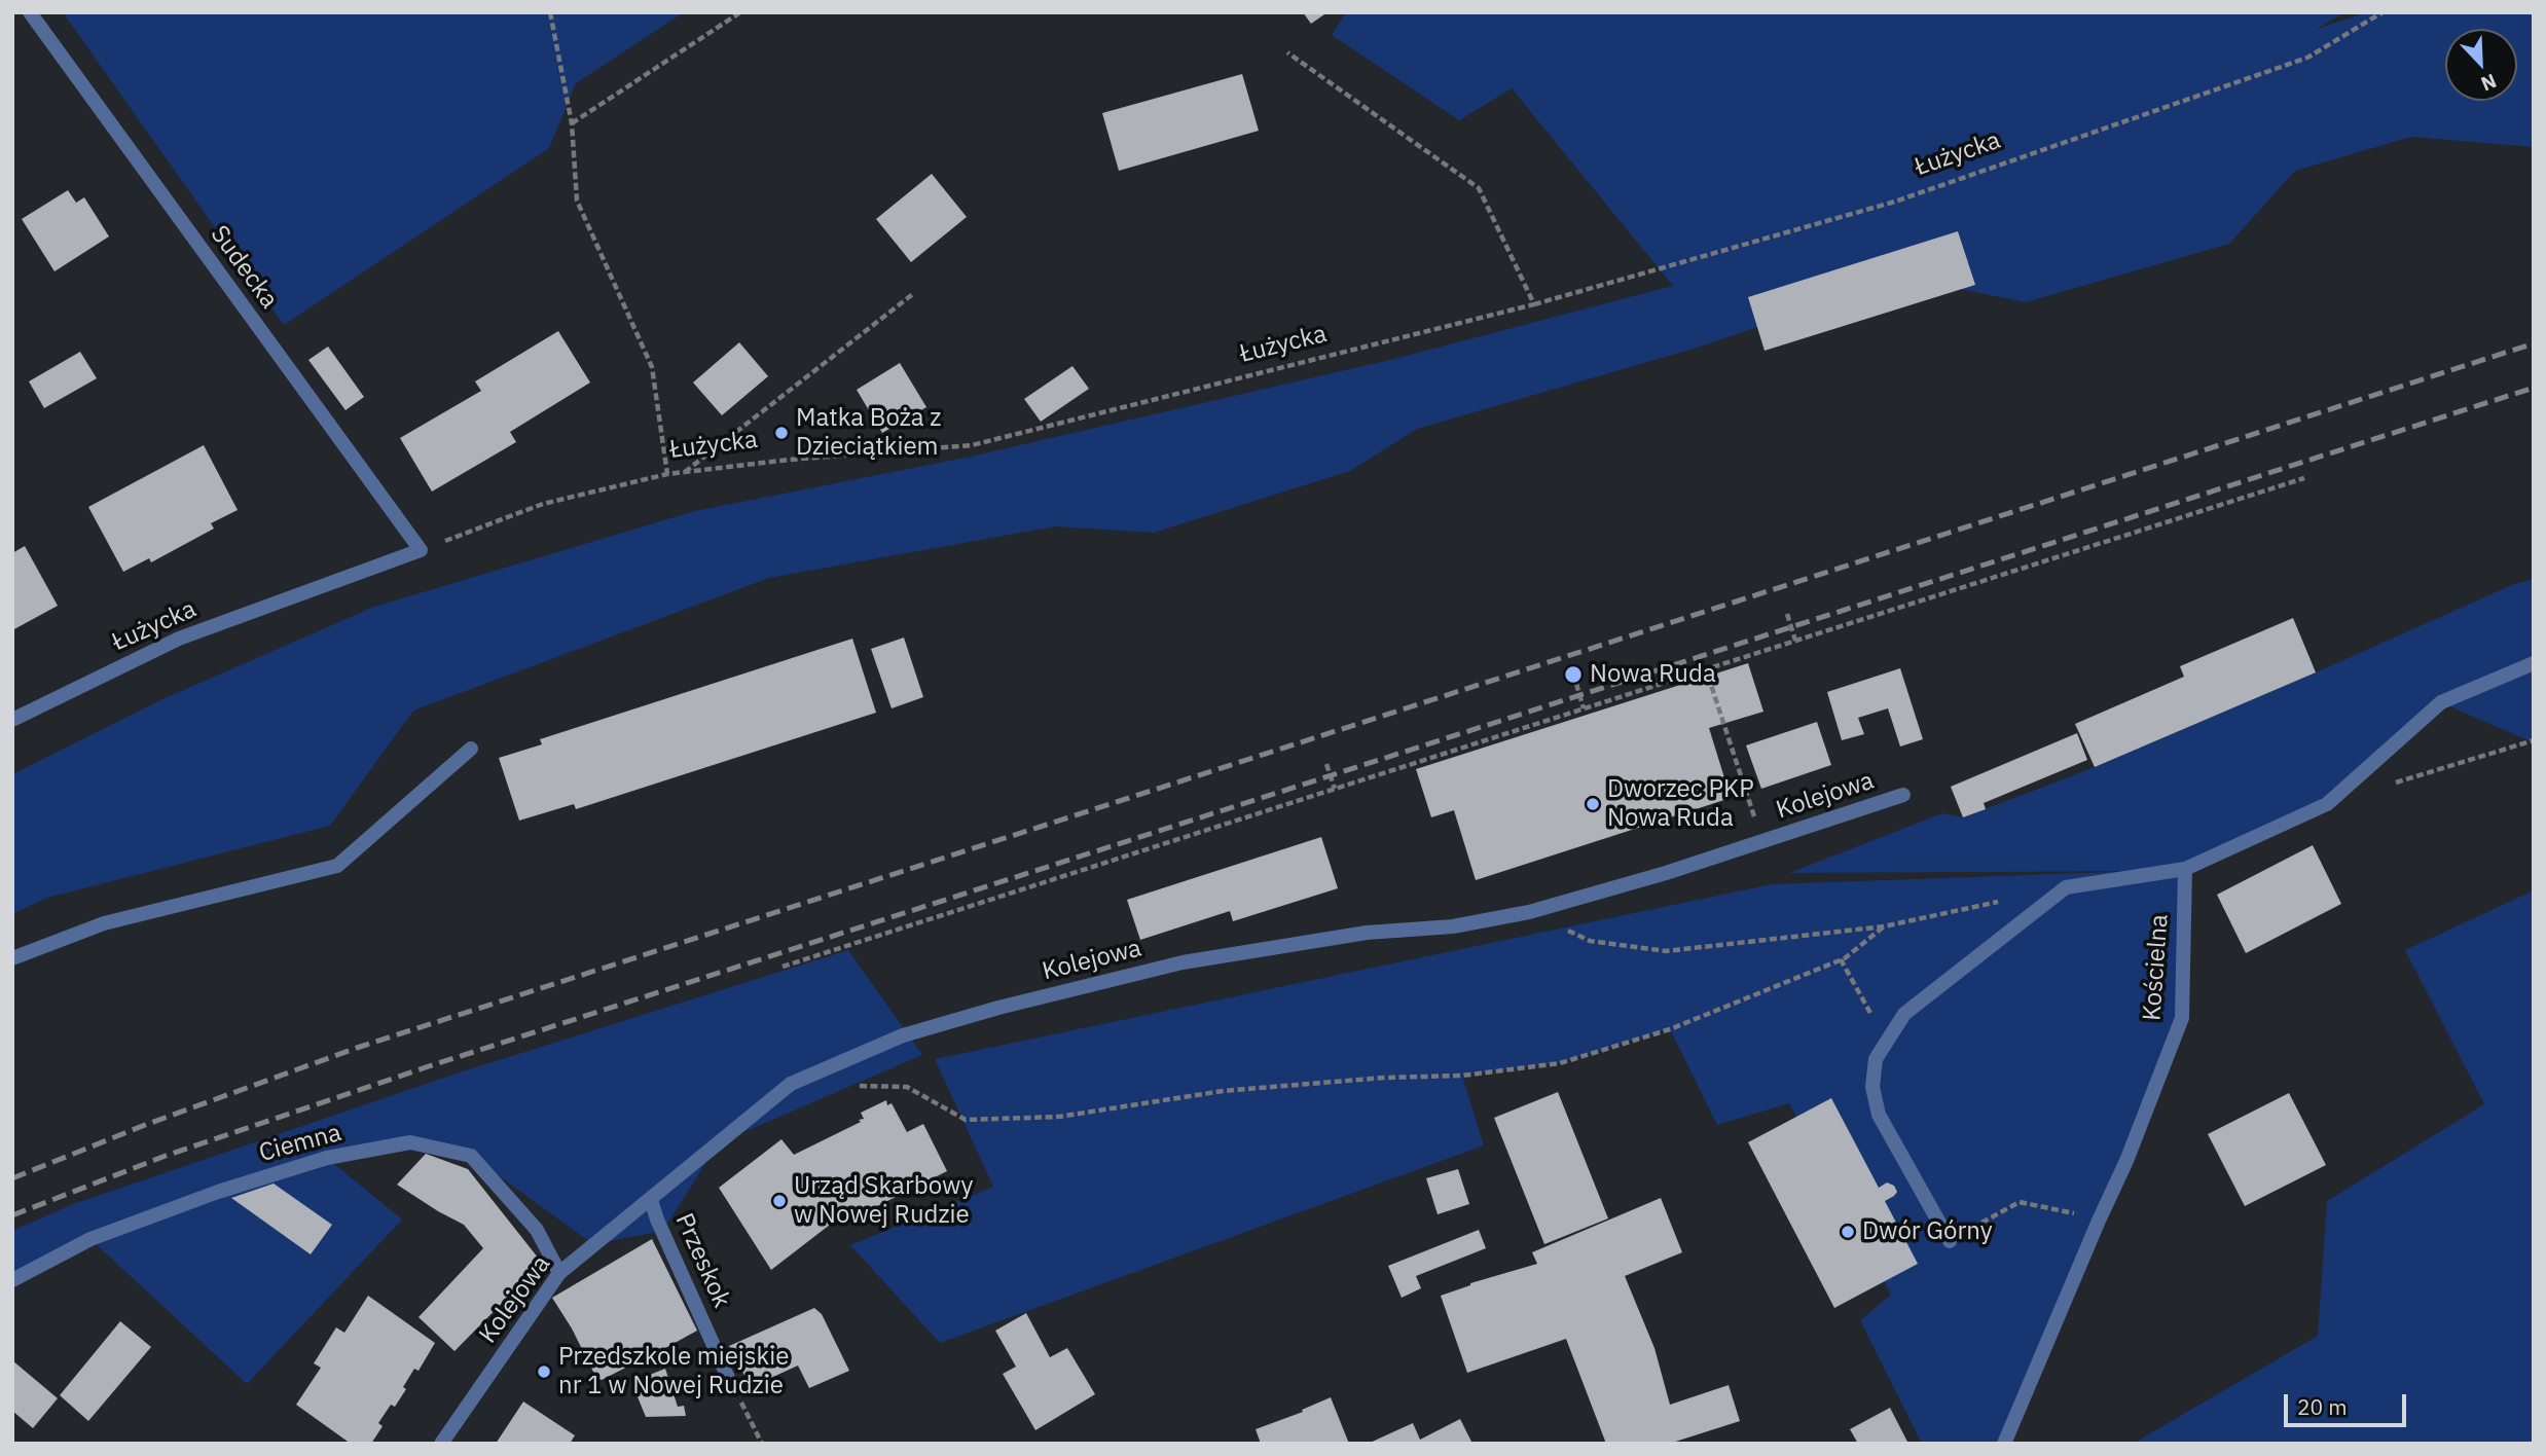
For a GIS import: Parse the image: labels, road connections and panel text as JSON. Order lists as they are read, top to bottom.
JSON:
{
  "streets": {
    "street": [
      "Łużycka",
      "Sudecka",
      "Kolejowa",
      "Kościelna",
      "Ciemna",
      "Przeskok"
    ]
  },
  "crossings": [
    ["Łużycka", "Sudecka"],
    ["Kolejowa", "Ciemna"],
    ["Kolejowa", "Przeskok"]
  ],
  "places": [
    "Matka Boża z Dzieciątkiem",
    "Nowa Ruda",
    "Dworzec PKP Nowa Ruda",
    "Urząd Skarbowy w Nowej Rudzie",
    "Dwór Górny",
    "Przedszkole miejskie nr 1 w Nowej Rudzie"
  ],
  "scale_bar": "20 m",
  "north": "bottom right"
}
